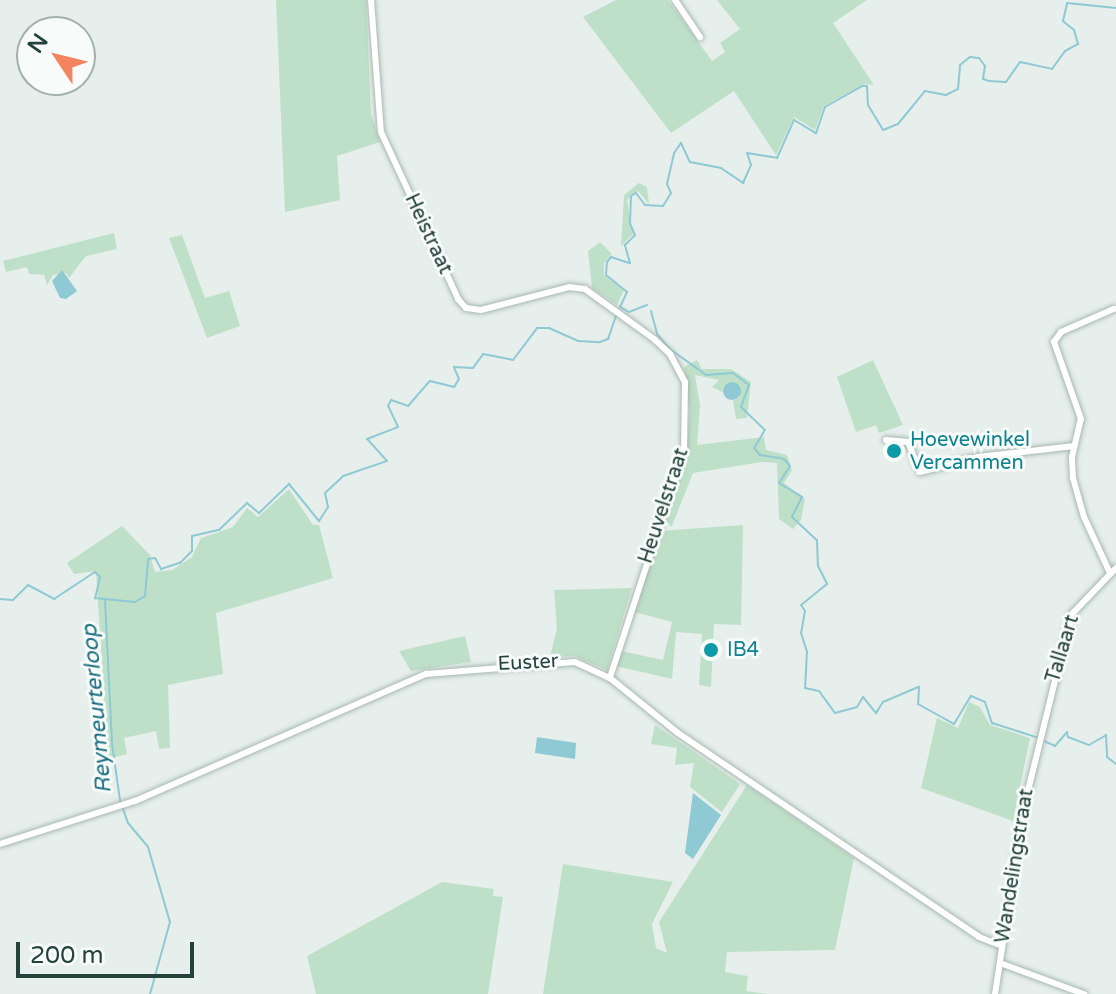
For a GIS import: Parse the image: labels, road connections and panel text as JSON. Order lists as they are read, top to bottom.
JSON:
{
  "streets": {
    "street": [
      "Heistraat",
      "Heuvelstraat",
      "Tallaart",
      "Euster",
      "Wandelingstraat"
    ]
  },
  "crossings": [
    ["Heistraat", "Heuvelstraat"],
    ["Heuvelstraat", "Euster"],
    ["Tallaart", "Wandelingstraat"],
    ["Euster", "Wandelingstraat"]
  ],
  "water": ["Reymeurterloop"],
  "places": ["Hoevewinkel Vercammen", "IB4"],
  "scale_bar": "200 m",
  "north": "top left"
}
